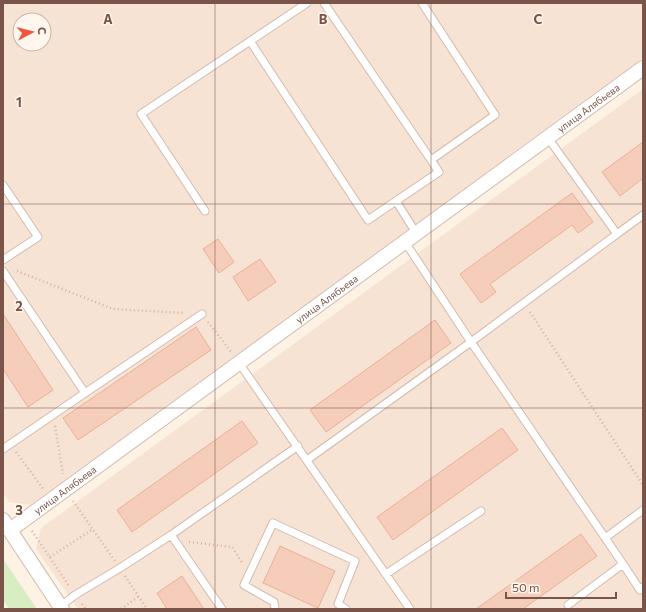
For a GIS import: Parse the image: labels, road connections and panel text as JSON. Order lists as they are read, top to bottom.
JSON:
{
  "streets": {
    "street": ["улица Алябьева"]
  },
  "scale_bar": "50 m",
  "north": "right",
  "grid": {
    "columns": ["A", "B", "C"],
    "rows": ["1", "2", "3"]
  }
}
